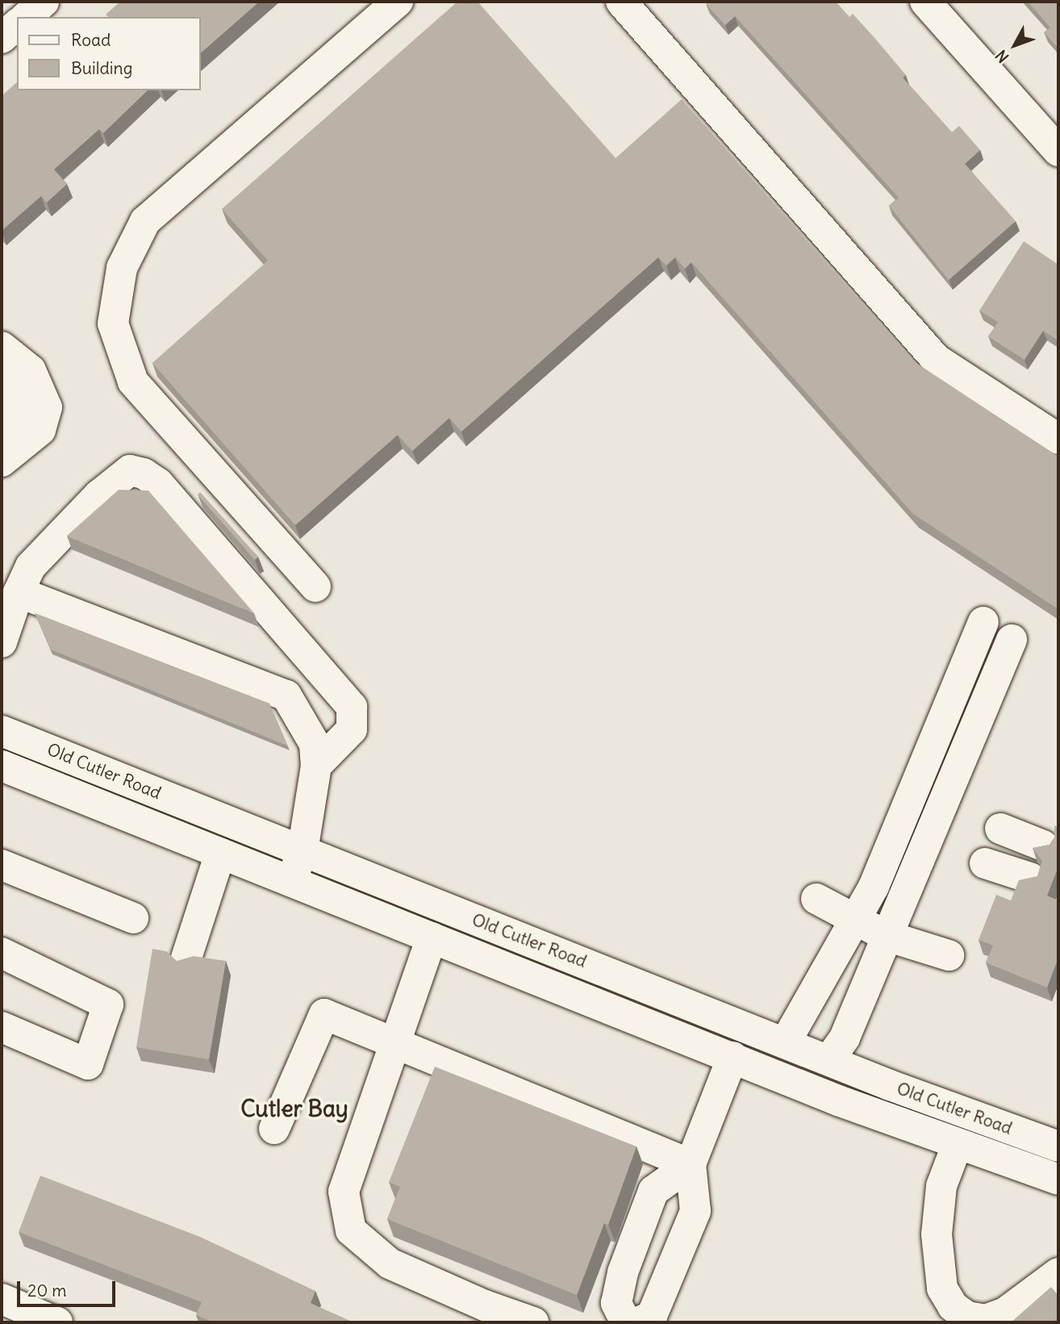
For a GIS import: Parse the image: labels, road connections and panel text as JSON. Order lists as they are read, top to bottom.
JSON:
{
  "streets": {
    "main road": ["Old Cutler Road"]
  },
  "districts": ["Cutler Bay"],
  "legend": ["Road", "Building"],
  "scale_bar": "20 m",
  "north": "bottom left"
}
